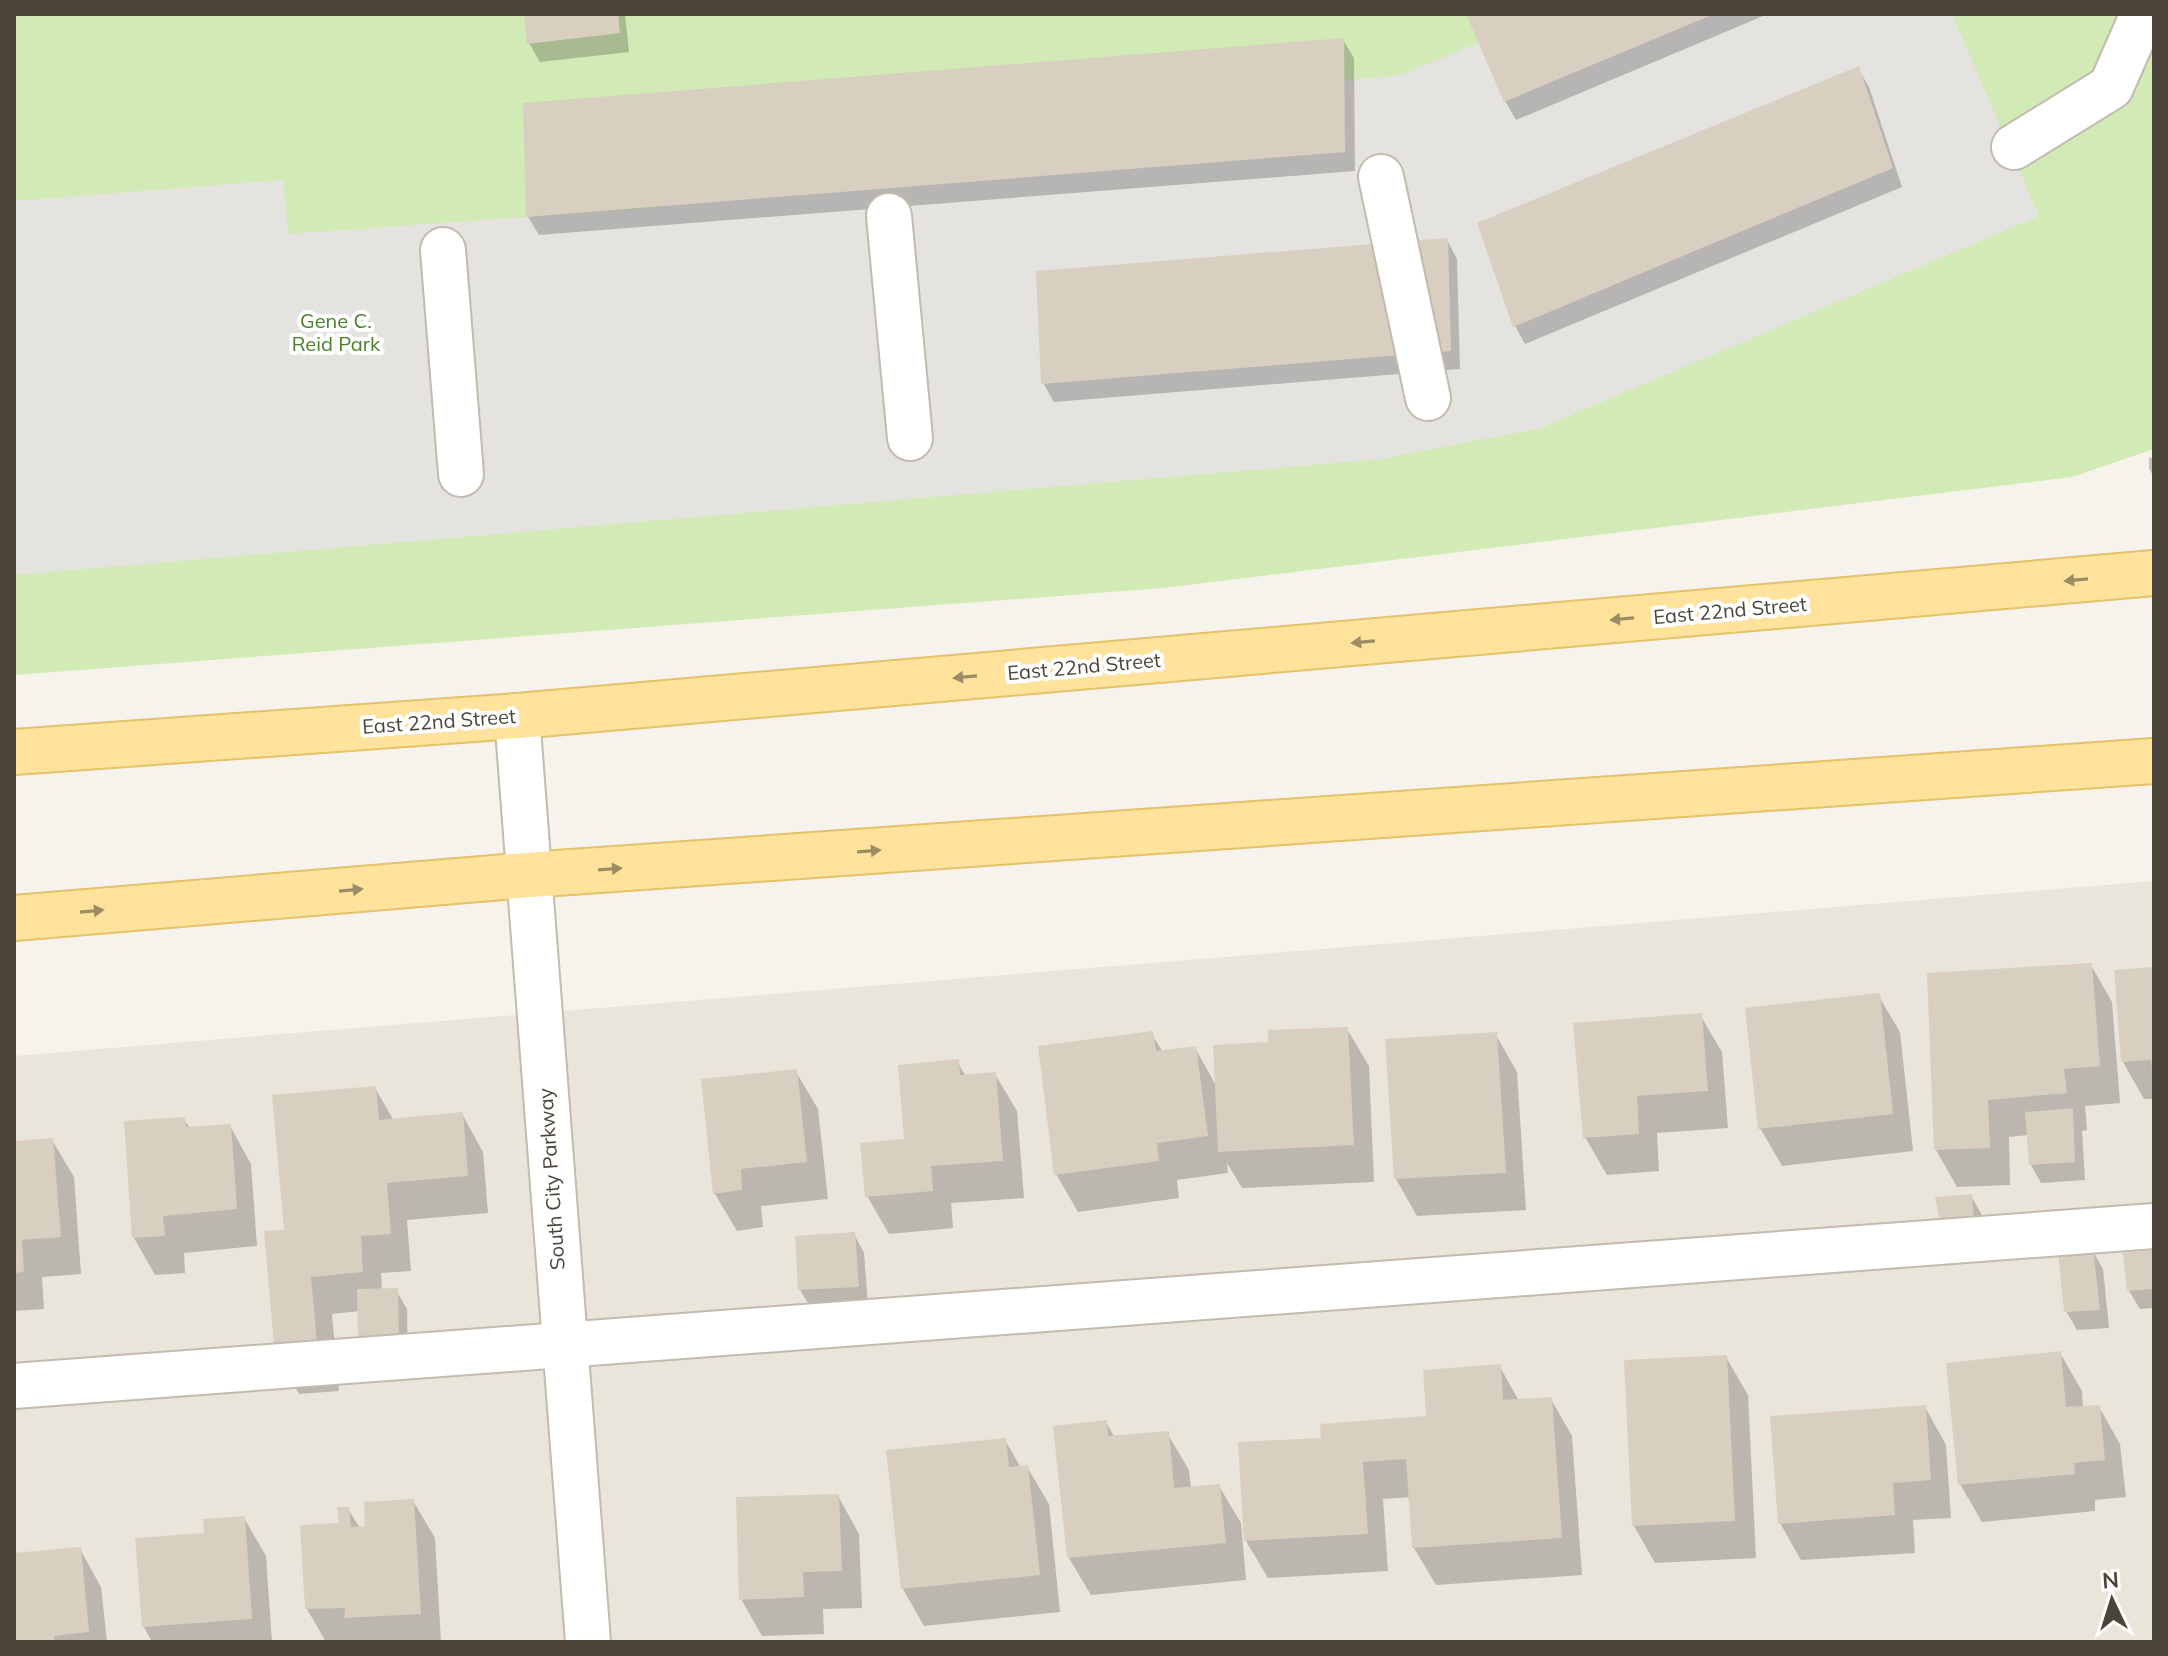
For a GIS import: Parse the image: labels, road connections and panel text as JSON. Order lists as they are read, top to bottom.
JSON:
{
  "streets": {
    "main road": ["East 22nd Street"],
    "street": ["South City Parkway"]
  },
  "crossings": [
    ["East 22nd Street", "South City Parkway"]
  ],
  "parks": ["Gene C. Reid Park"],
  "north": "top"
}
